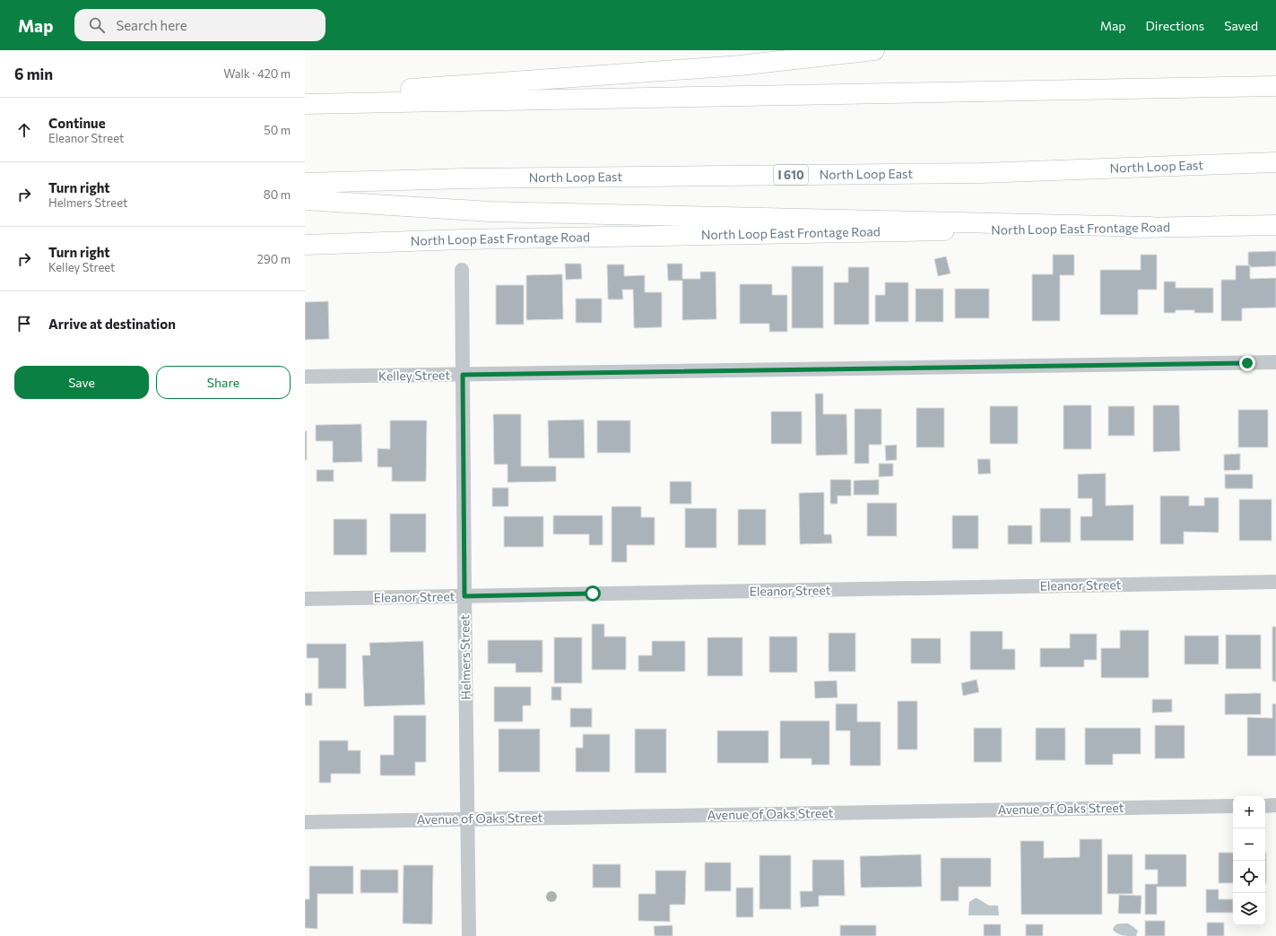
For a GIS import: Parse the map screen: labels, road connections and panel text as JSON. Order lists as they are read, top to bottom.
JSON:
{
  "streets": {
    "main road": ["North Loop East", "I 610", "North Loop East Frontage Road"],
    "street": [
      "Kelley Street",
      "Eleanor Street",
      "Helmers Street",
      "Avenue of Oaks Street"
    ]
  },
  "crossings": [
    ["Kelley Street", "Helmers Street"],
    ["Eleanor Street", "Helmers Street"],
    ["Helmers Street", "Avenue of Oaks Street"]
  ],
  "page": {
    "header": "Map",
    "search": "Search here",
    "nav": ["Map", "Directions", "Saved"],
    "heading": ["6 min", "Walk · 420 m"],
    "list": [
      ["Continue", "Eleanor Street", "50 m"],
      ["Turn right", "Helmers Street", "80 m"],
      ["Turn right", "Kelley Street", "290 m"],
      "Arrive at destination"
    ],
    "buttons": ["Save", "Share"],
    "map_buttons": ["+", "−"]
  }
}
